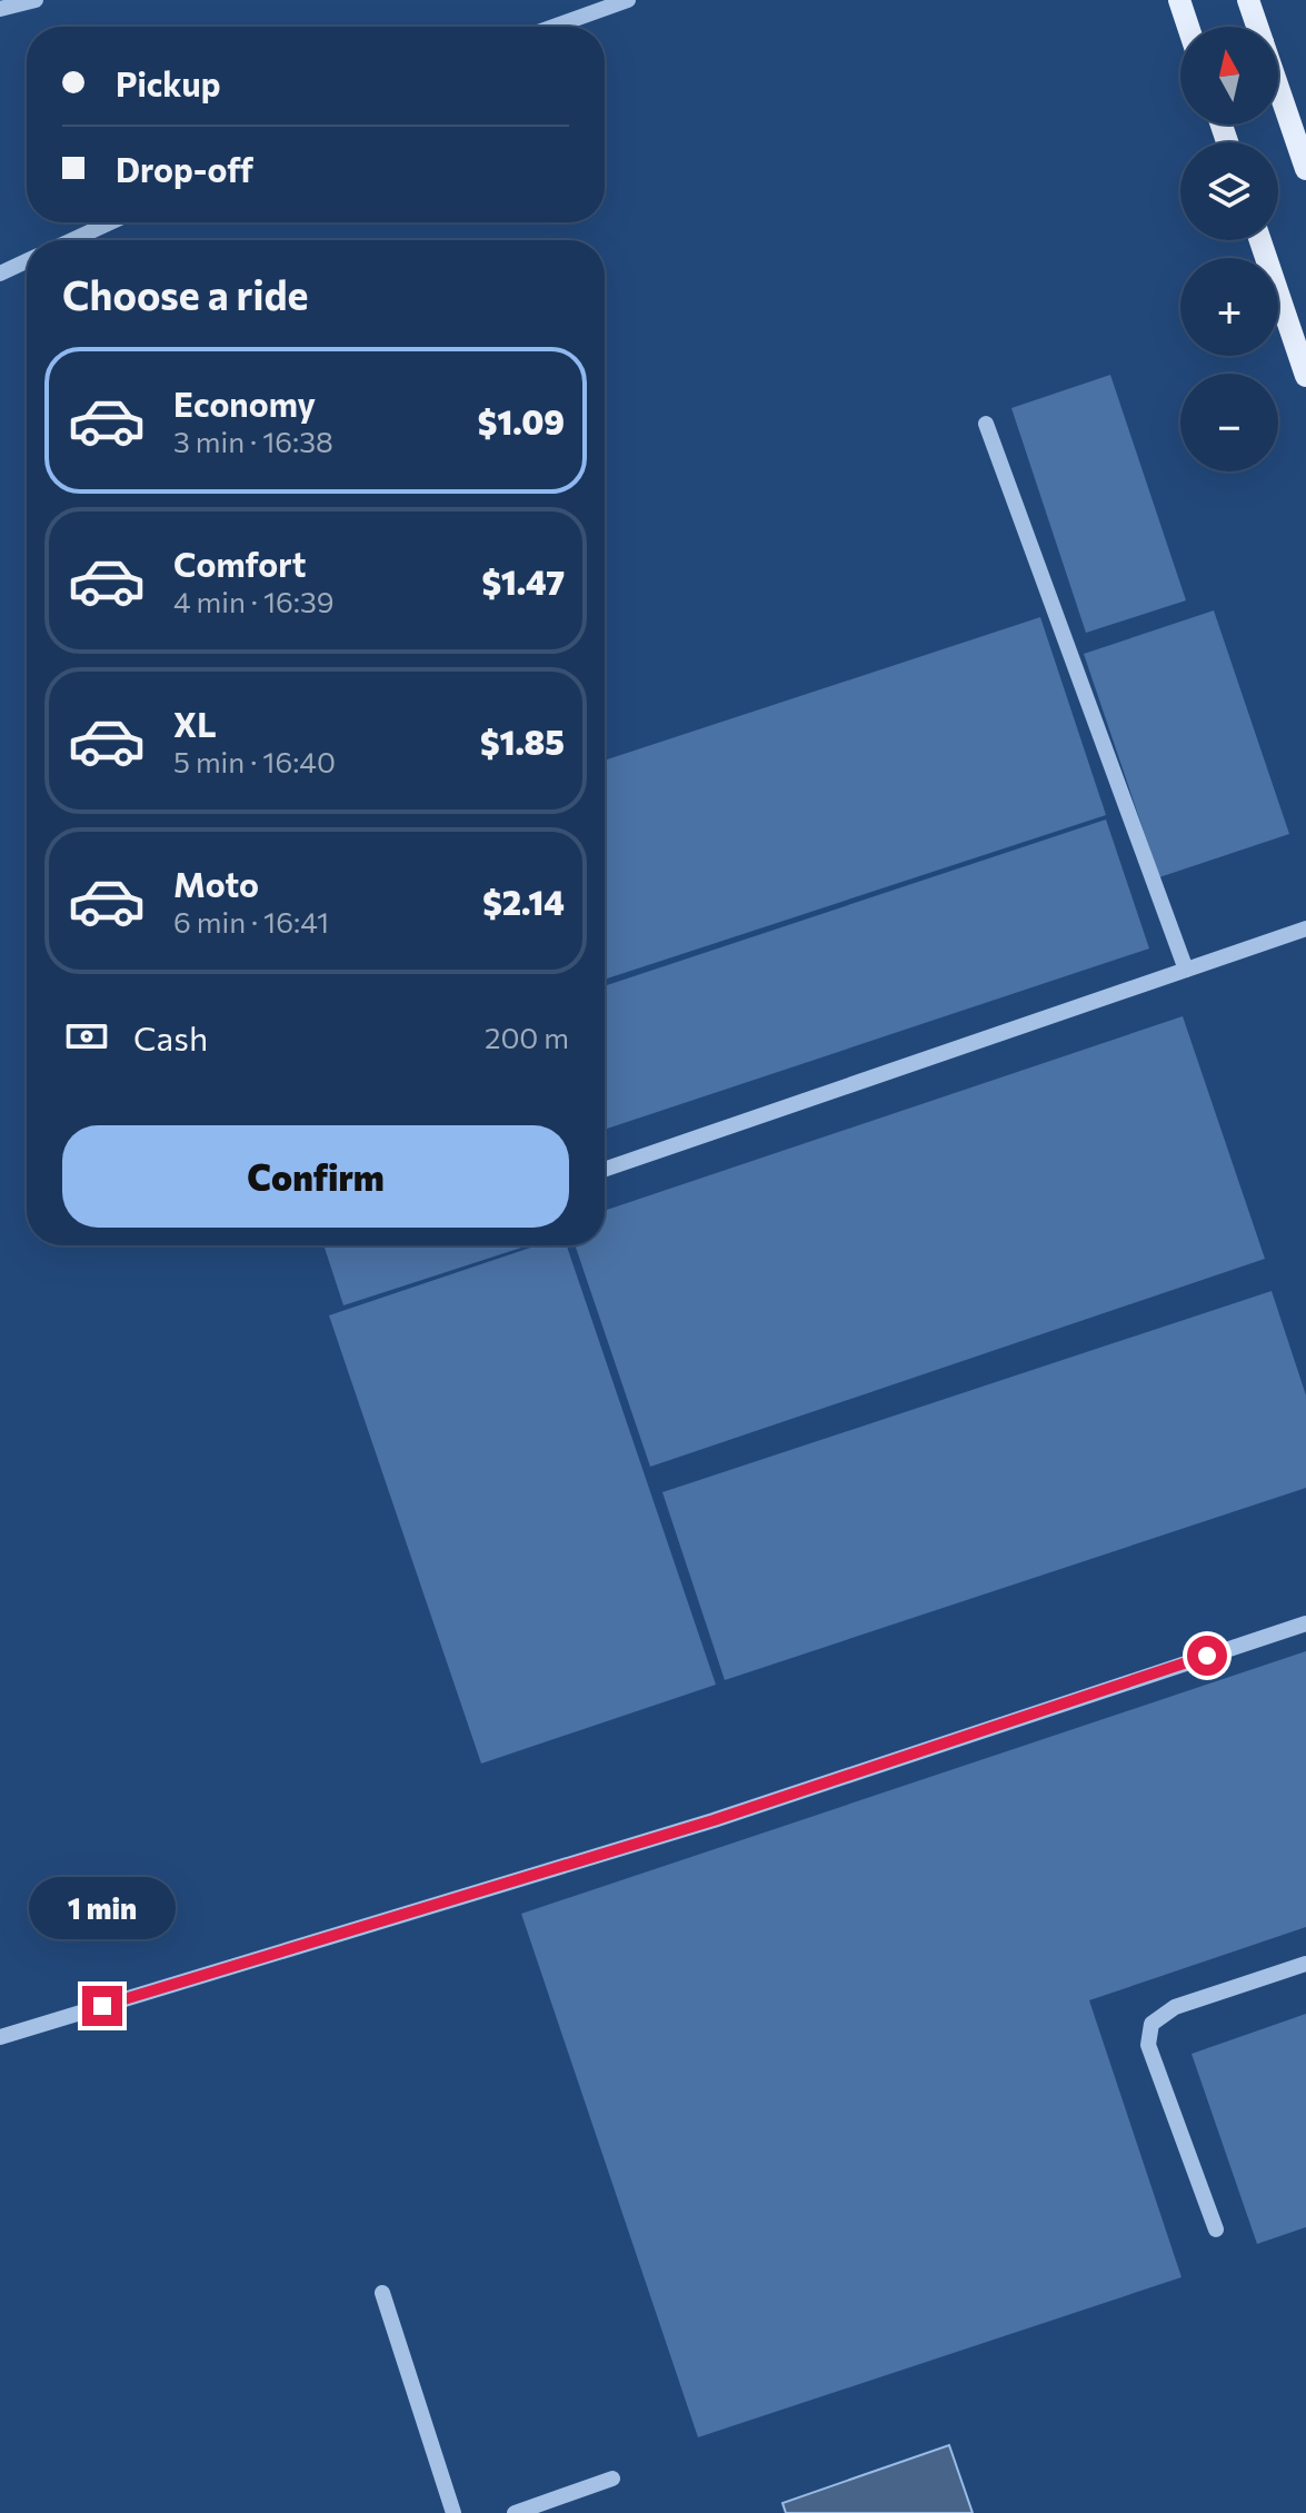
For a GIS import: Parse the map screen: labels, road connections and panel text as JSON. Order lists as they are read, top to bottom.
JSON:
{
  "north": "top",
  "page": {
    "map_buttons": ["+", "−"],
    "banner": ["Pickup", "Drop-off"],
    "heading": "Choose a ride",
    "list": [
      {
        "name": "Economy",
        "note": "3 min · 16:38",
        "value": "$1.09"
      },
      {
        "name": "Comfort",
        "note": "4 min · 16:39",
        "value": "$1.47"
      },
      {
        "name": "XL",
        "note": "5 min · 16:40",
        "value": "$1.85"
      },
      {
        "name": "Moto",
        "note": "6 min · 16:41",
        "value": "$2.14"
      }
    ],
    "pay": ["Cash", "200 m"],
    "buttons": "Confirm",
    "bubble": "1 min"
  }
}
